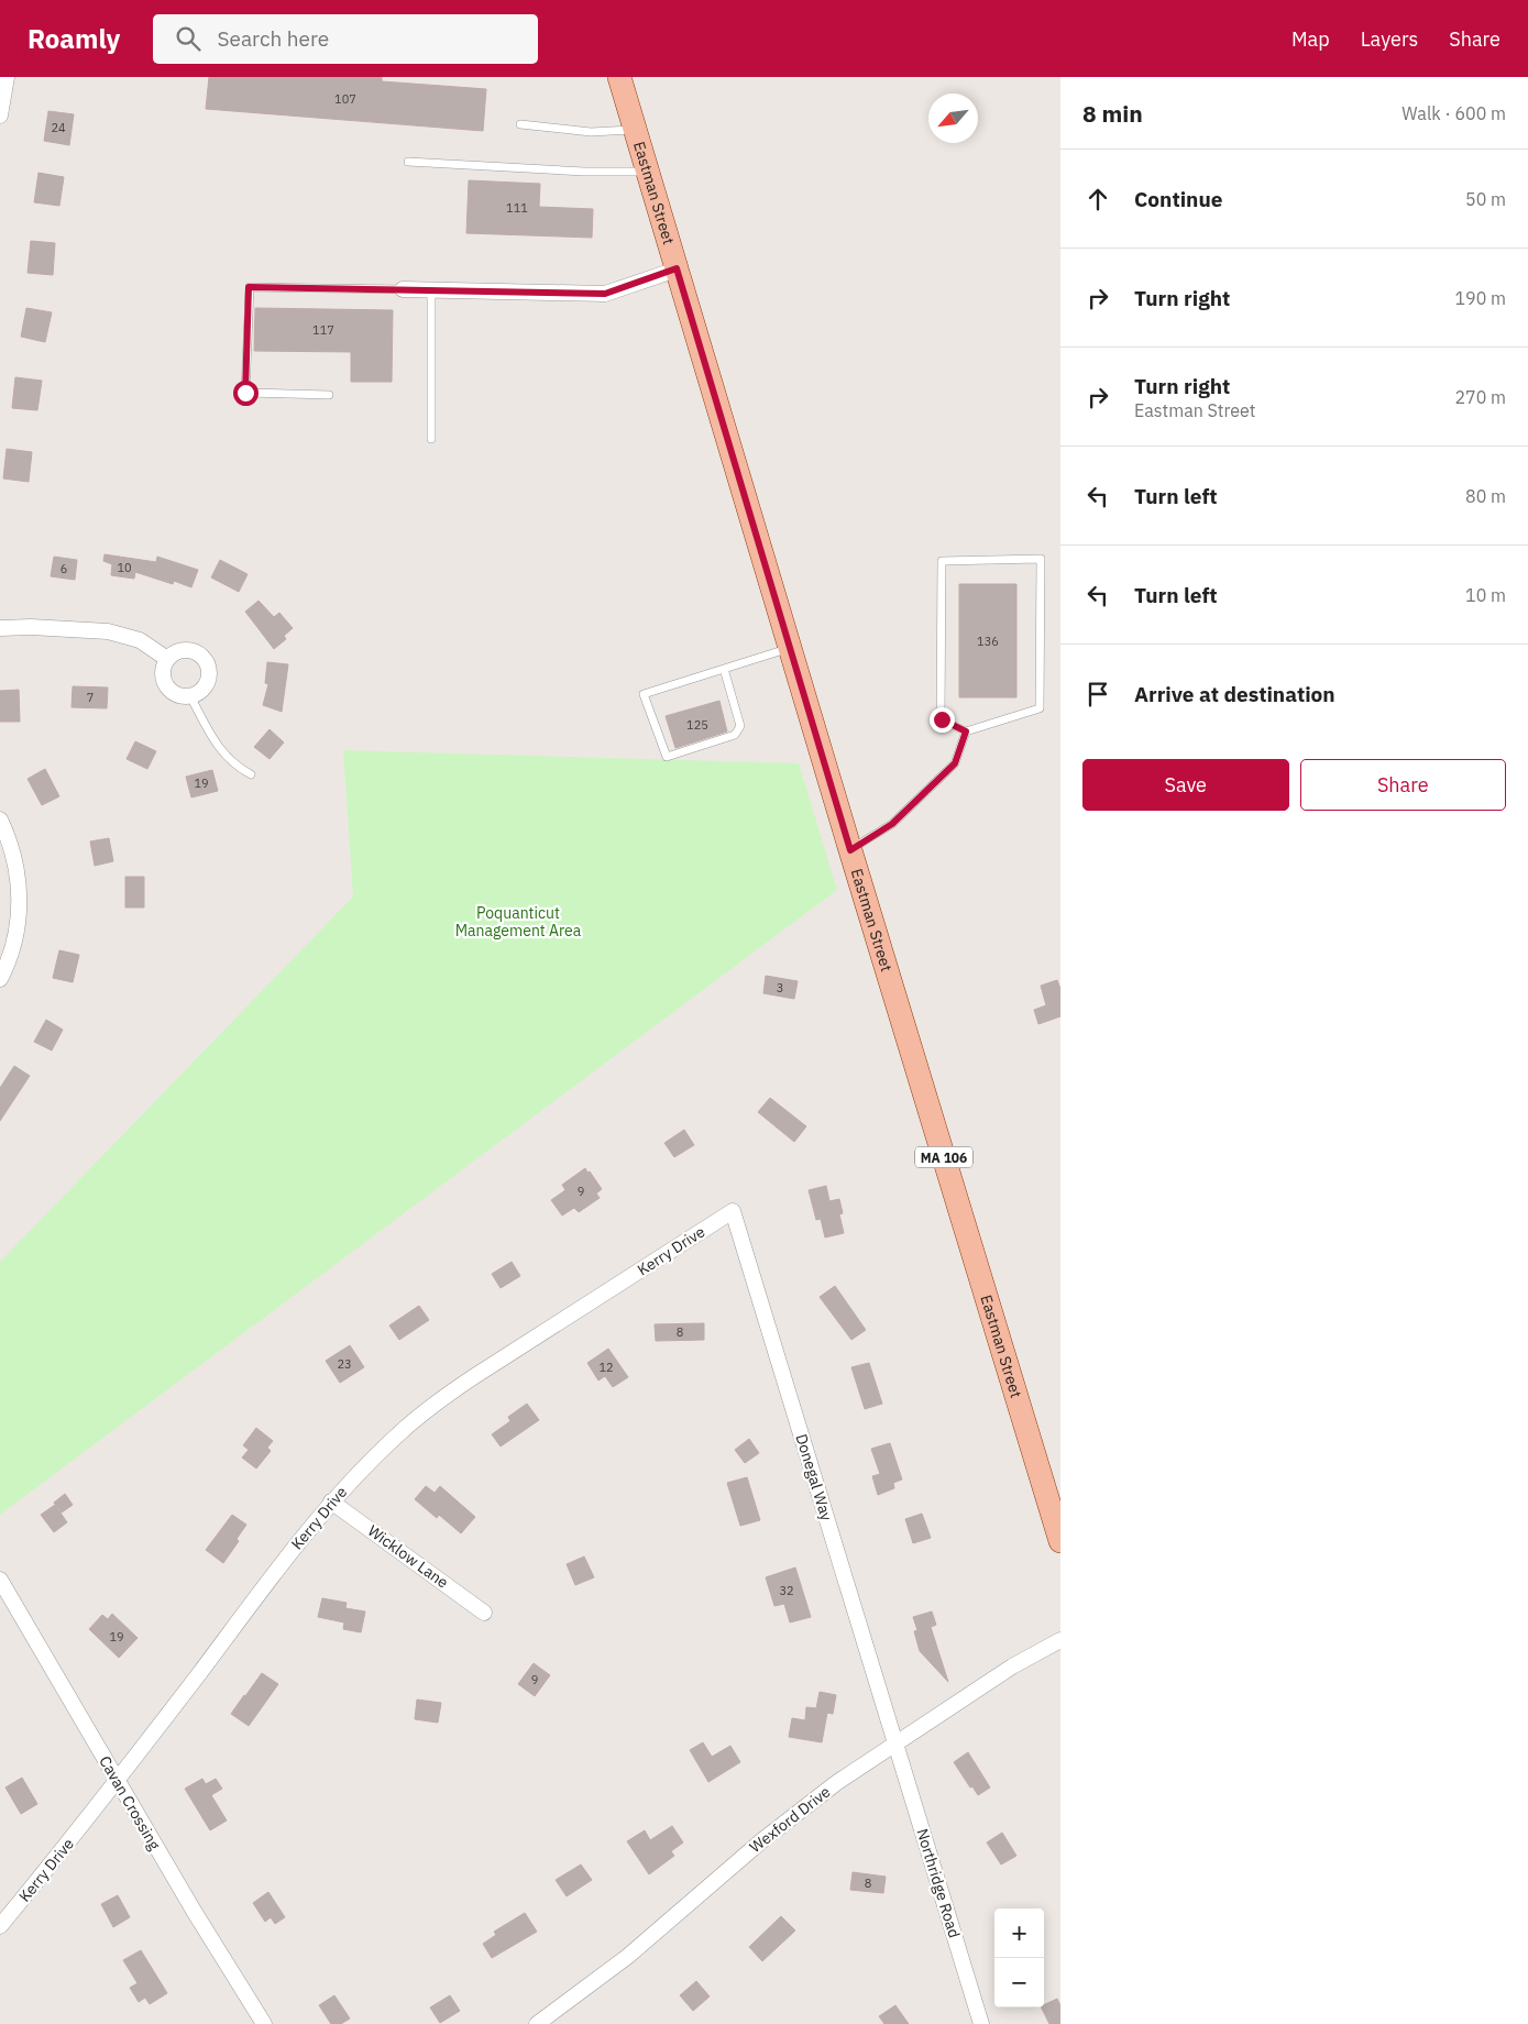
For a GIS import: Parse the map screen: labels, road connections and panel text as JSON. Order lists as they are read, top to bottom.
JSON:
{
  "streets": {
    "main road": ["Eastman Street", "MA 106"],
    "street": [
      "Kerry Drive",
      "Donegal Way",
      "Wicklow Lane",
      "Cavan Crossing",
      "Wexford Drive",
      "Northridge Road"
    ]
  },
  "crossings": [
    ["Kerry Drive", "Donegal Way"],
    ["Kerry Drive", "Wicklow Lane"],
    ["Kerry Drive", "Cavan Crossing"],
    ["Donegal Way", "Wexford Drive"],
    ["Donegal Way", "Northridge Road"],
    ["Wexford Drive", "Northridge Road"]
  ],
  "parks": ["Poquanticut Management Area"],
  "house_numbers": [
    "107",
    "24",
    "111",
    "117",
    "10",
    "6",
    "136",
    "7",
    "125",
    "19",
    "3",
    "9",
    "8",
    "23",
    "12",
    "32",
    "19",
    "9",
    "8"
  ],
  "north": "bottom left",
  "page": {
    "header": "Roamly",
    "search": "Search here",
    "nav": ["Map", "Layers", "Share"],
    "heading": ["8 min", "Walk · 600 m"],
    "list": [
      ["Continue", "50 m"],
      ["Turn right", "190 m"],
      ["Turn right", "Eastman Street", "270 m"],
      ["Turn left", "80 m"],
      ["Turn left", "10 m"],
      "Arrive at destination"
    ],
    "buttons": ["Save", "Share"],
    "map_buttons": ["+", "−"]
  }
}
